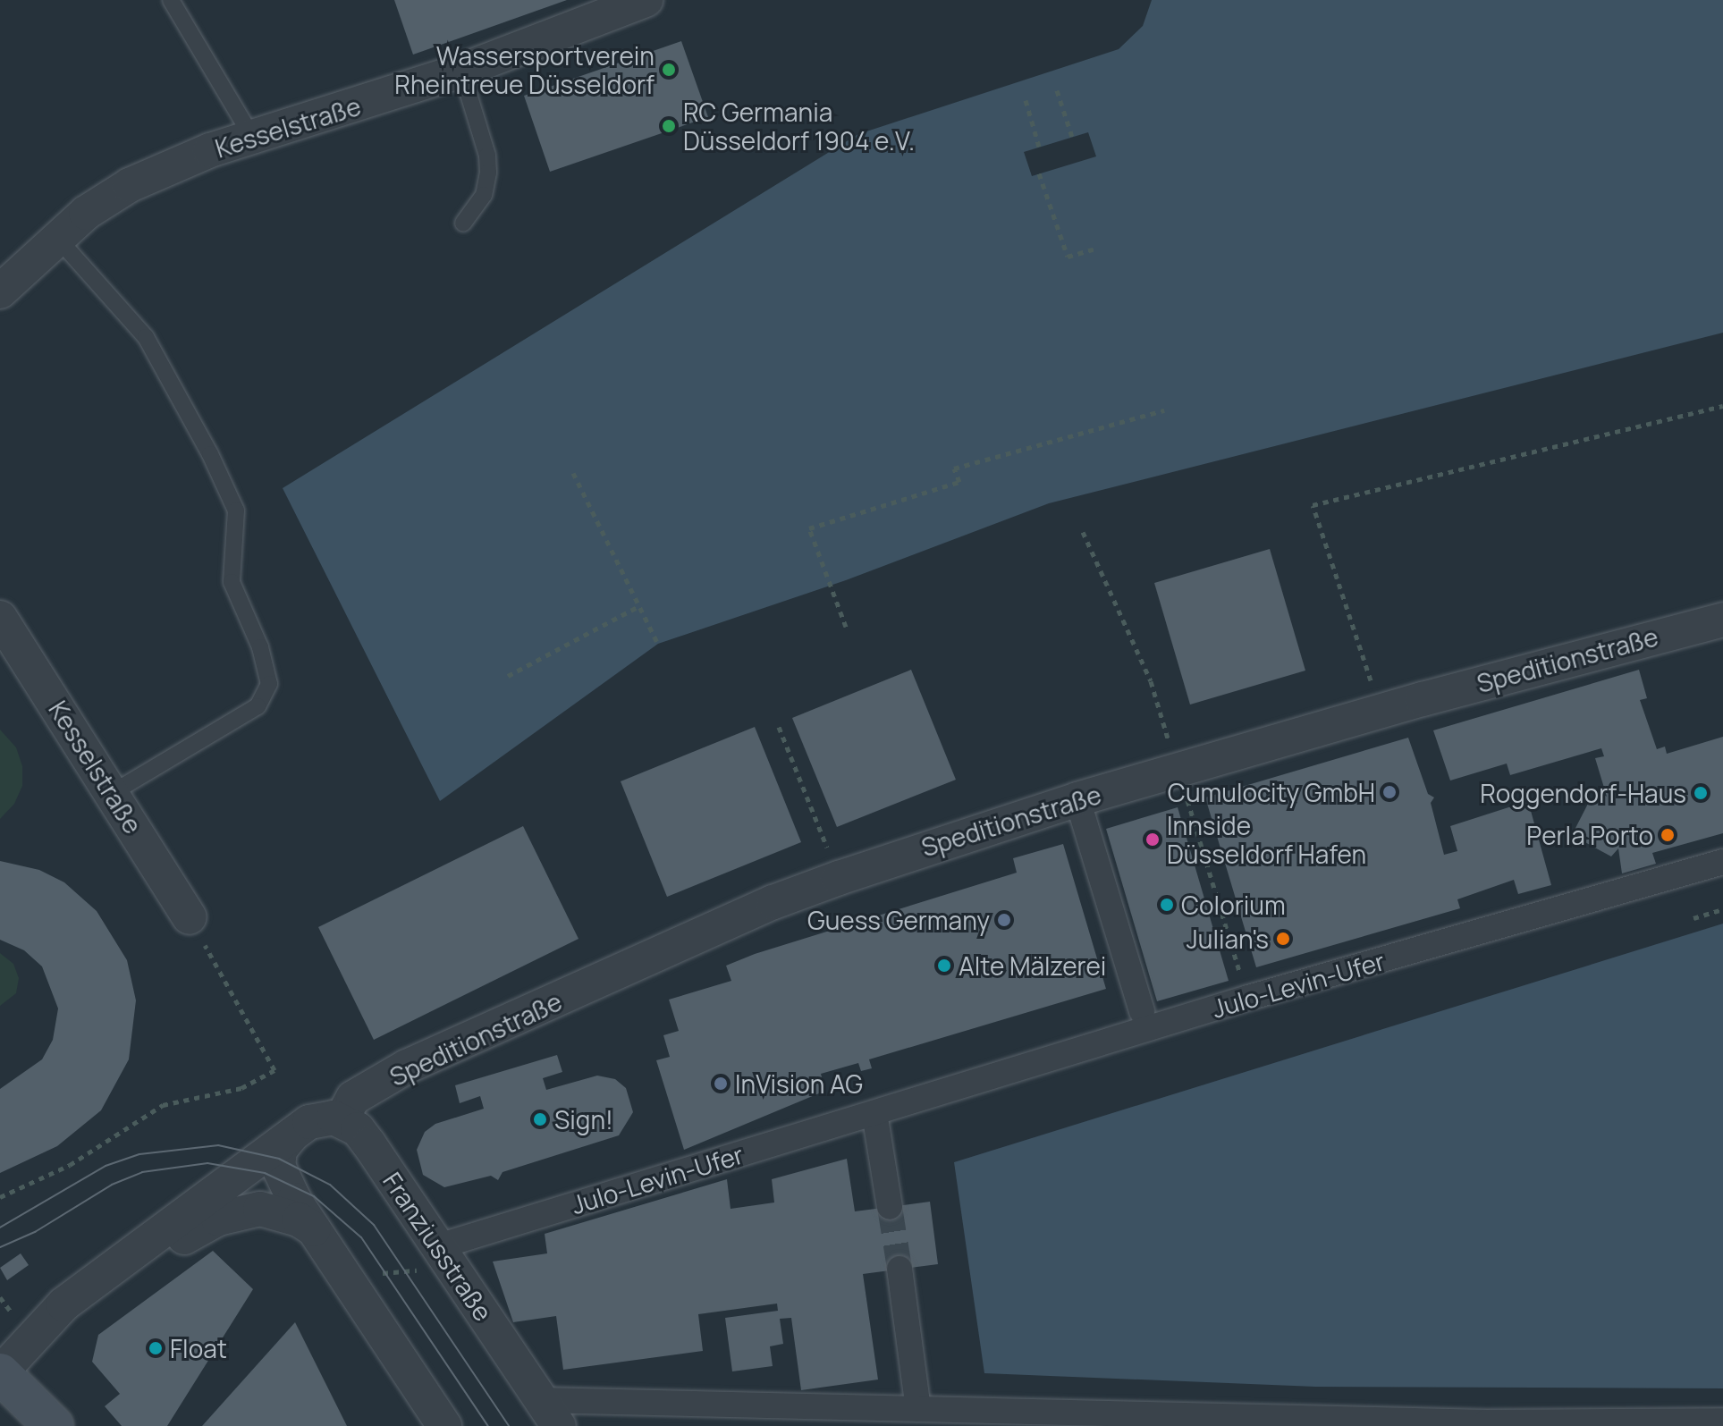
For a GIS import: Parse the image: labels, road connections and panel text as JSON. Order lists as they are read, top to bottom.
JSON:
{
  "streets": {
    "street": [
      "Kesselstraße",
      "Speditionstraße",
      "Julo-Levin-Ufer",
      "Franziusstraße"
    ]
  },
  "crossings": [
    ["Speditionstraße", "Franziusstraße"],
    ["Julo-Levin-Ufer", "Franziusstraße"]
  ],
  "places": [
    "Wassersportverein Rheintreue Düsseldorf",
    "RC Germania Düsseldorf 1904 e.V.",
    "Cumulocity GmbH",
    "Roggendorf-Haus",
    "Perla Porto",
    "Innside Düsseldorf Hafen",
    "Colorium",
    "Guess Germany",
    "Julian's",
    "Alte Mälzerei",
    "InVision AG",
    "Sign!",
    "Float"
  ]
}
